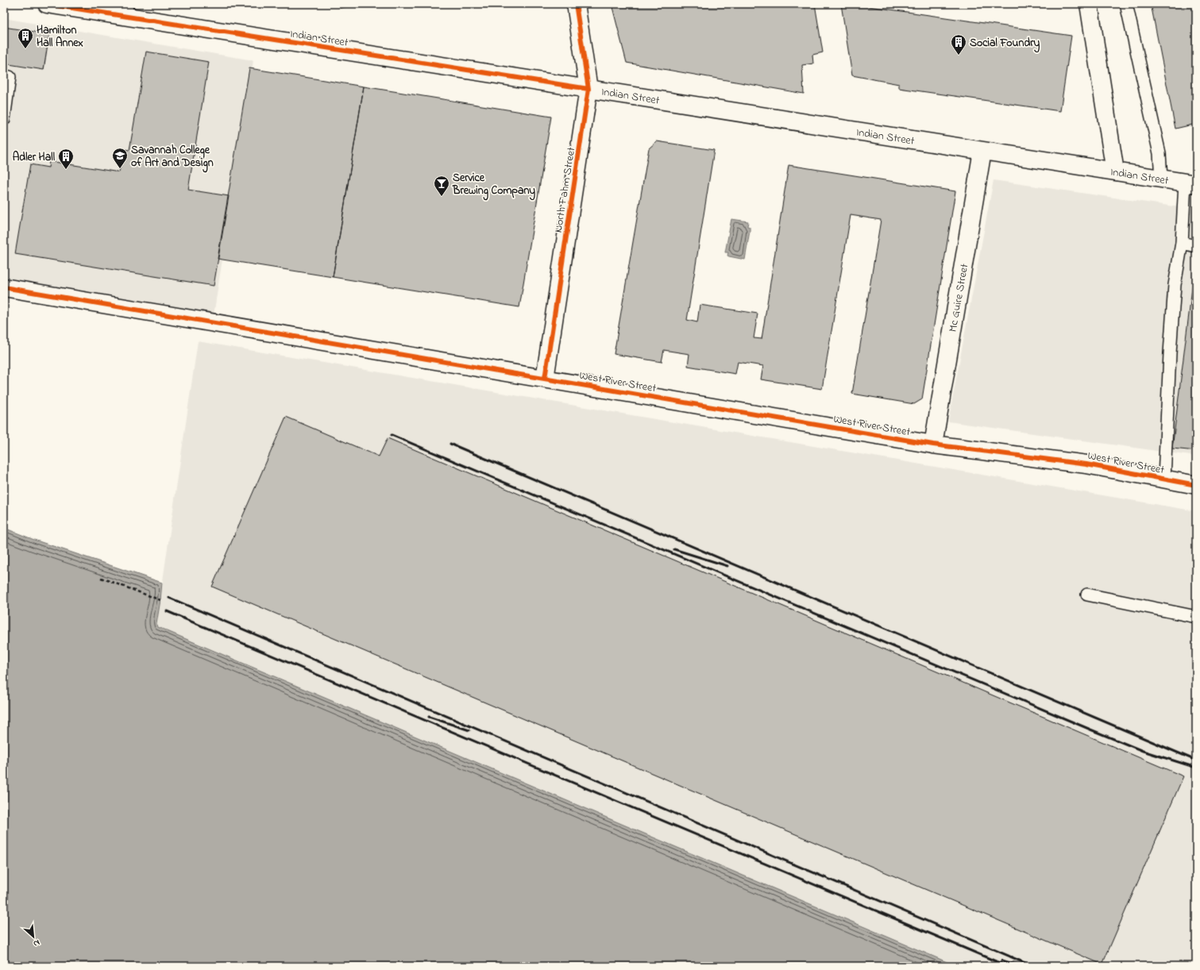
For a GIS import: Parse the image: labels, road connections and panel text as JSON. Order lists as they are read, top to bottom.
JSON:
{
  "streets": {
    "street": [
      "Indian Street",
      "North Fahm Street",
      "Mc Guire Street",
      "West River Street"
    ]
  },
  "crossings": [
    ["Indian Street", "North Fahm Street"],
    ["Indian Street", "Mc Guire Street"],
    ["North Fahm Street", "West River Street"],
    ["Mc Guire Street", "West River Street"]
  ],
  "places": {
    "building": ["Hamilton Hall Annex", "Social Foundry", "Adler Hall"],
    "school or university": ["Savannah College of Art and Design"],
    "bar": ["Service Brewing Company"]
  },
  "north": "bottom right"
}
